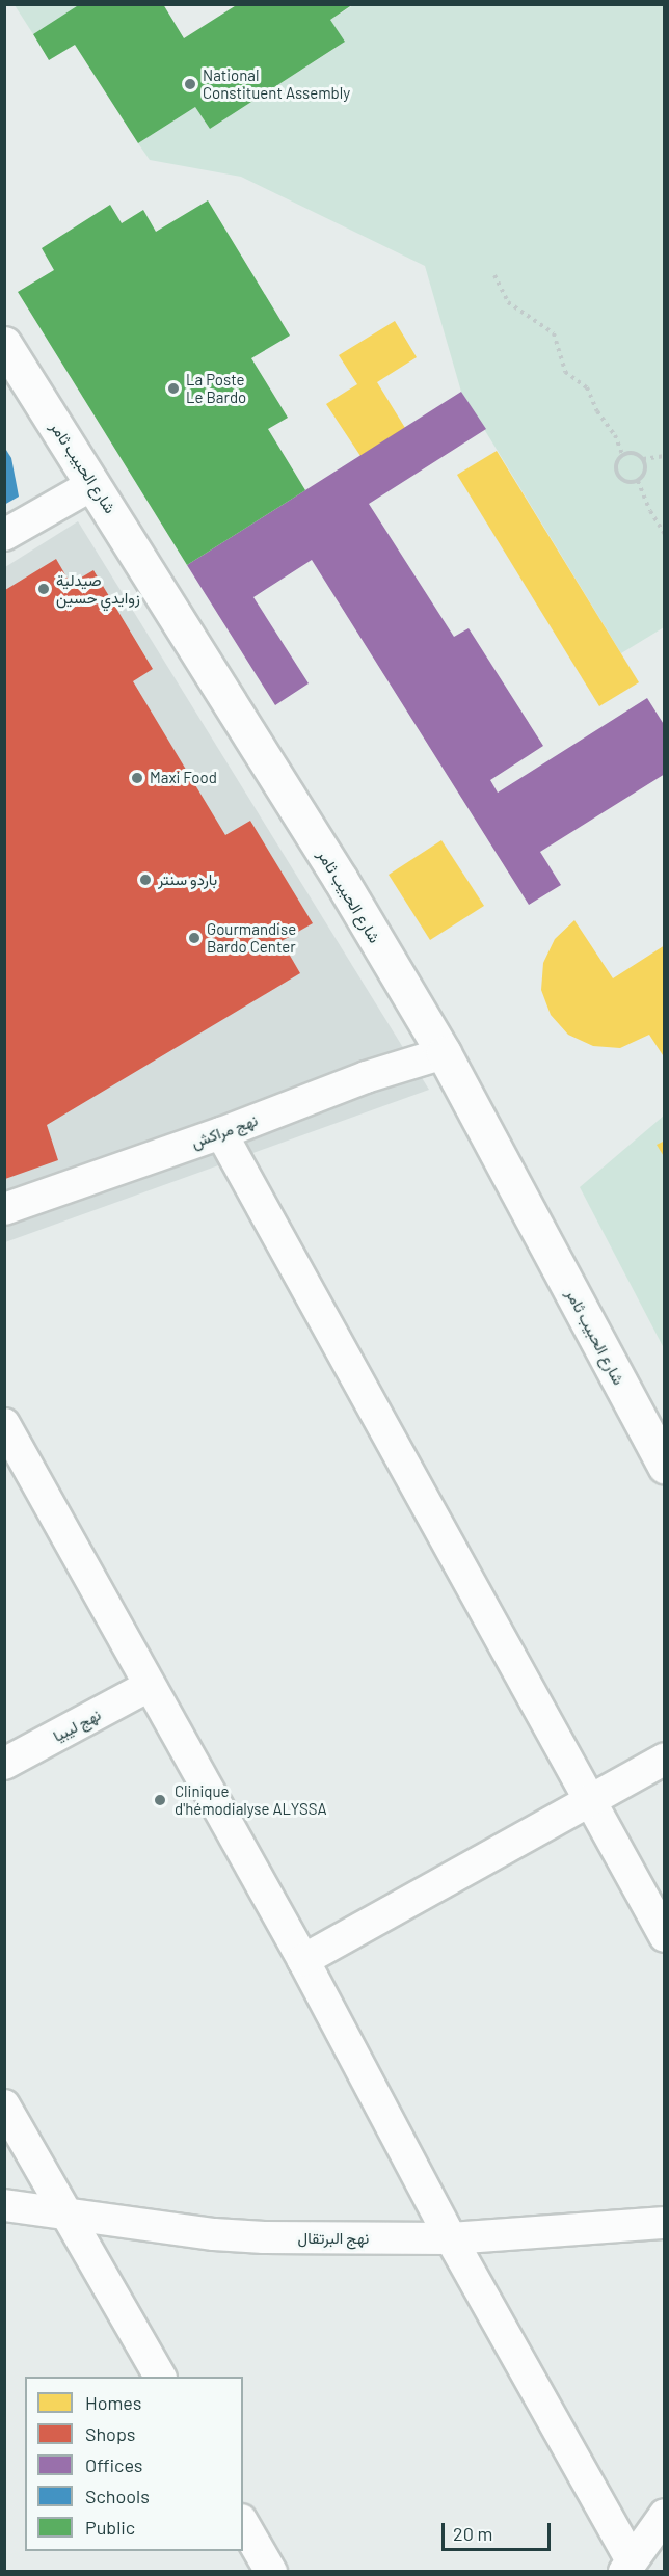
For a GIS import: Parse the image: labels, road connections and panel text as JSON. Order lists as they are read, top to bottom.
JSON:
{
  "streets": {
    "street": [
      "شارع الحبيب ثامر",
      "نهج مراكش",
      "نهج ليبيا",
      "نهج البرتقال"
    ]
  },
  "crossings": [
    ["شارع الحبيب ثامر", "نهج مراكش"]
  ],
  "places": [
    "National Constituent Assembly",
    "La Poste Le Bardo",
    "صيدلية زوايدي حسين",
    "Maxi Food",
    "باردو سنتر",
    "Gourmandise Bardo Center",
    "Clinique d'hémodialyse ALYSSA"
  ],
  "legend": [
    "Homes",
    "Shops",
    "Offices",
    "Schools",
    "Public"
  ],
  "scale_bar": "20 m"
}
